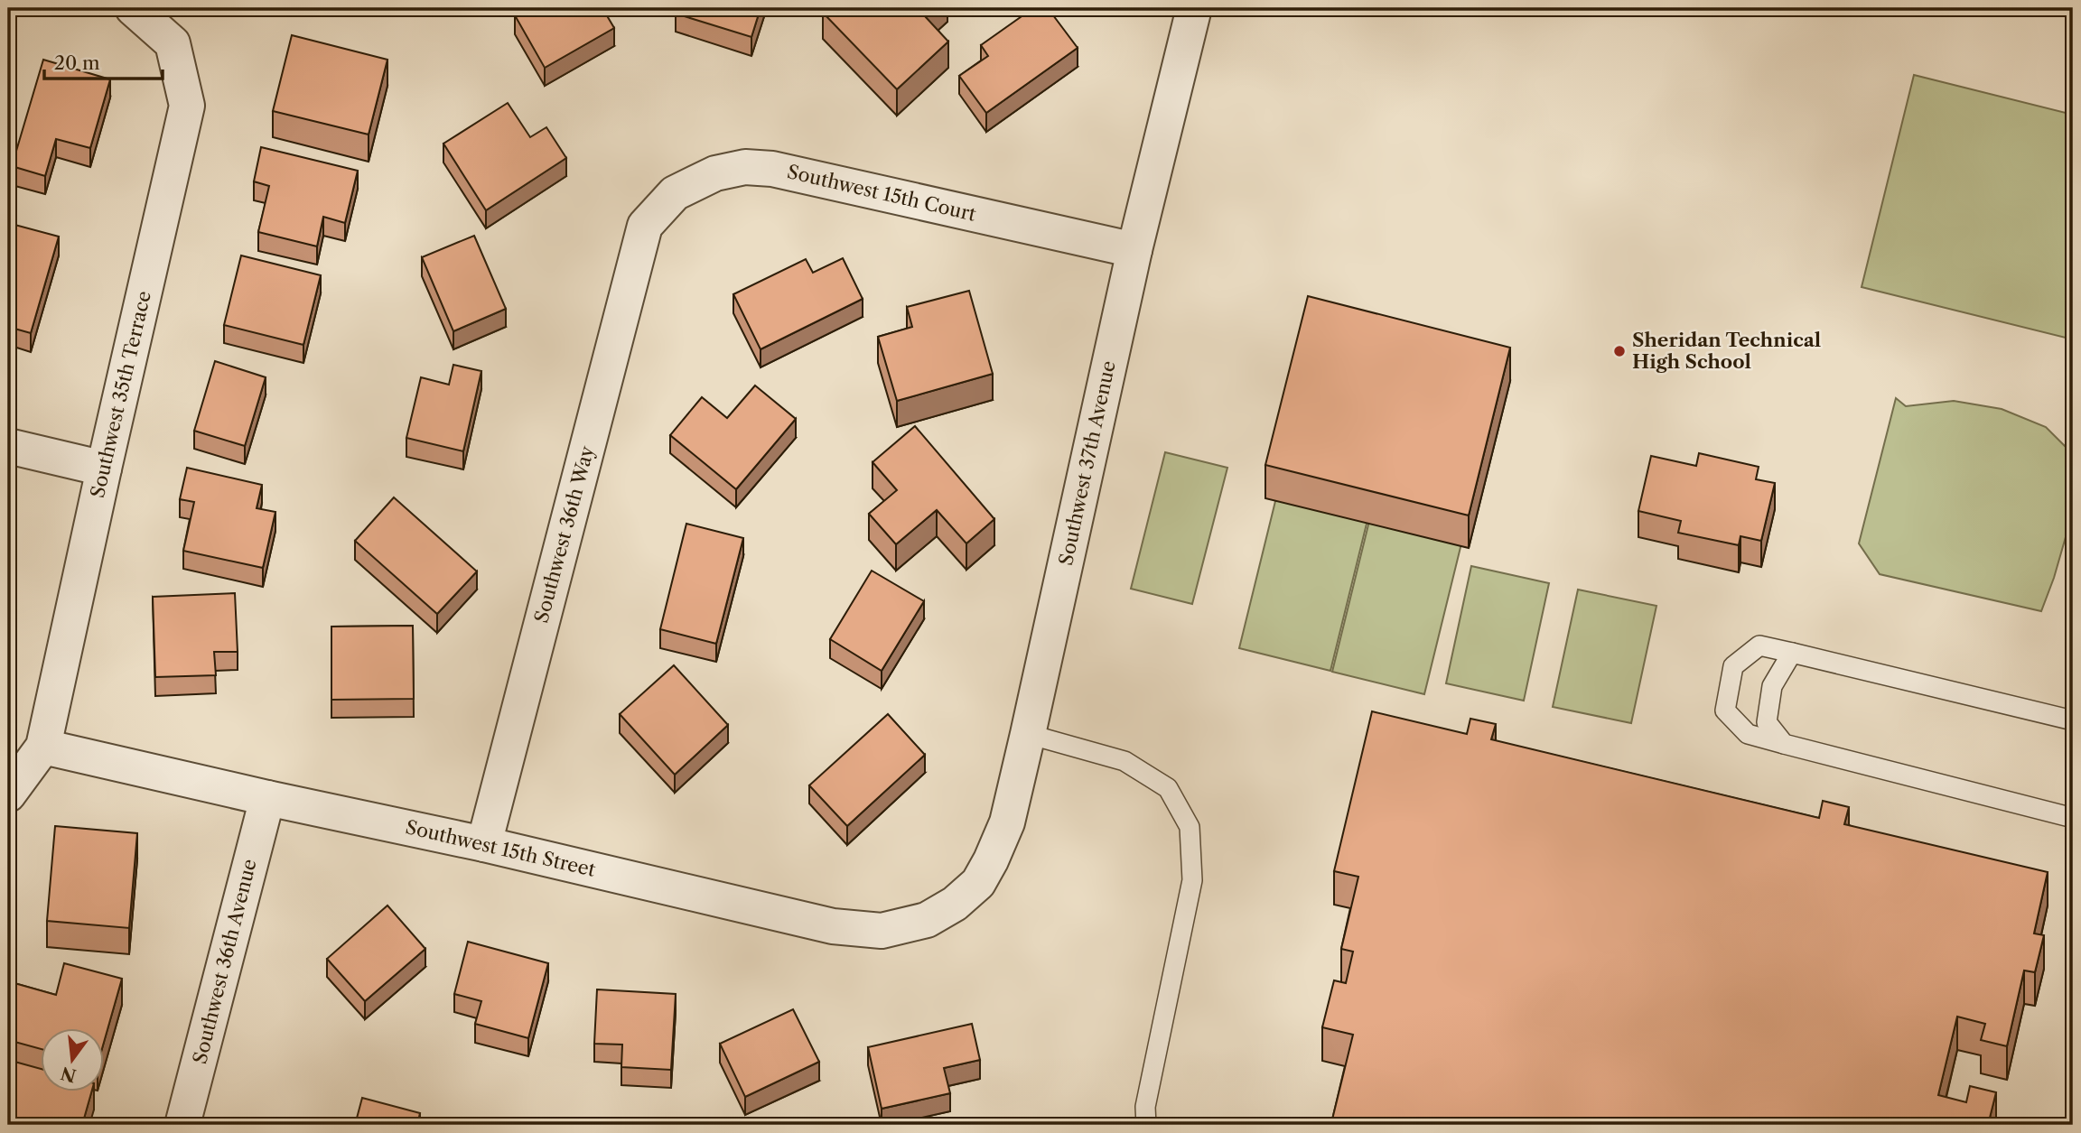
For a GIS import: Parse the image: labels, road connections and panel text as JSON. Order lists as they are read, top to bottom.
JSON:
{
  "streets": {
    "street": [
      "Southwest 15th Court",
      "Southwest 35th Terrace",
      "Southwest 37th Avenue",
      "Southwest 36th Way",
      "Southwest 15th Street",
      "Southwest 36th Avenue"
    ]
  },
  "crossings": [
    ["Southwest 15th Court", "Southwest 37th Avenue"],
    ["Southwest 15th Court", "Southwest 36th Way"],
    ["Southwest 35th Terrace", "Southwest 15th Street"],
    ["Southwest 37th Avenue", "Southwest 15th Street"],
    ["Southwest 36th Way", "Southwest 15th Street"],
    ["Southwest 15th Street", "Southwest 36th Avenue"]
  ],
  "places": ["Sheridan Technical High School"],
  "scale_bar": "20 m",
  "north": "bottom"
}
